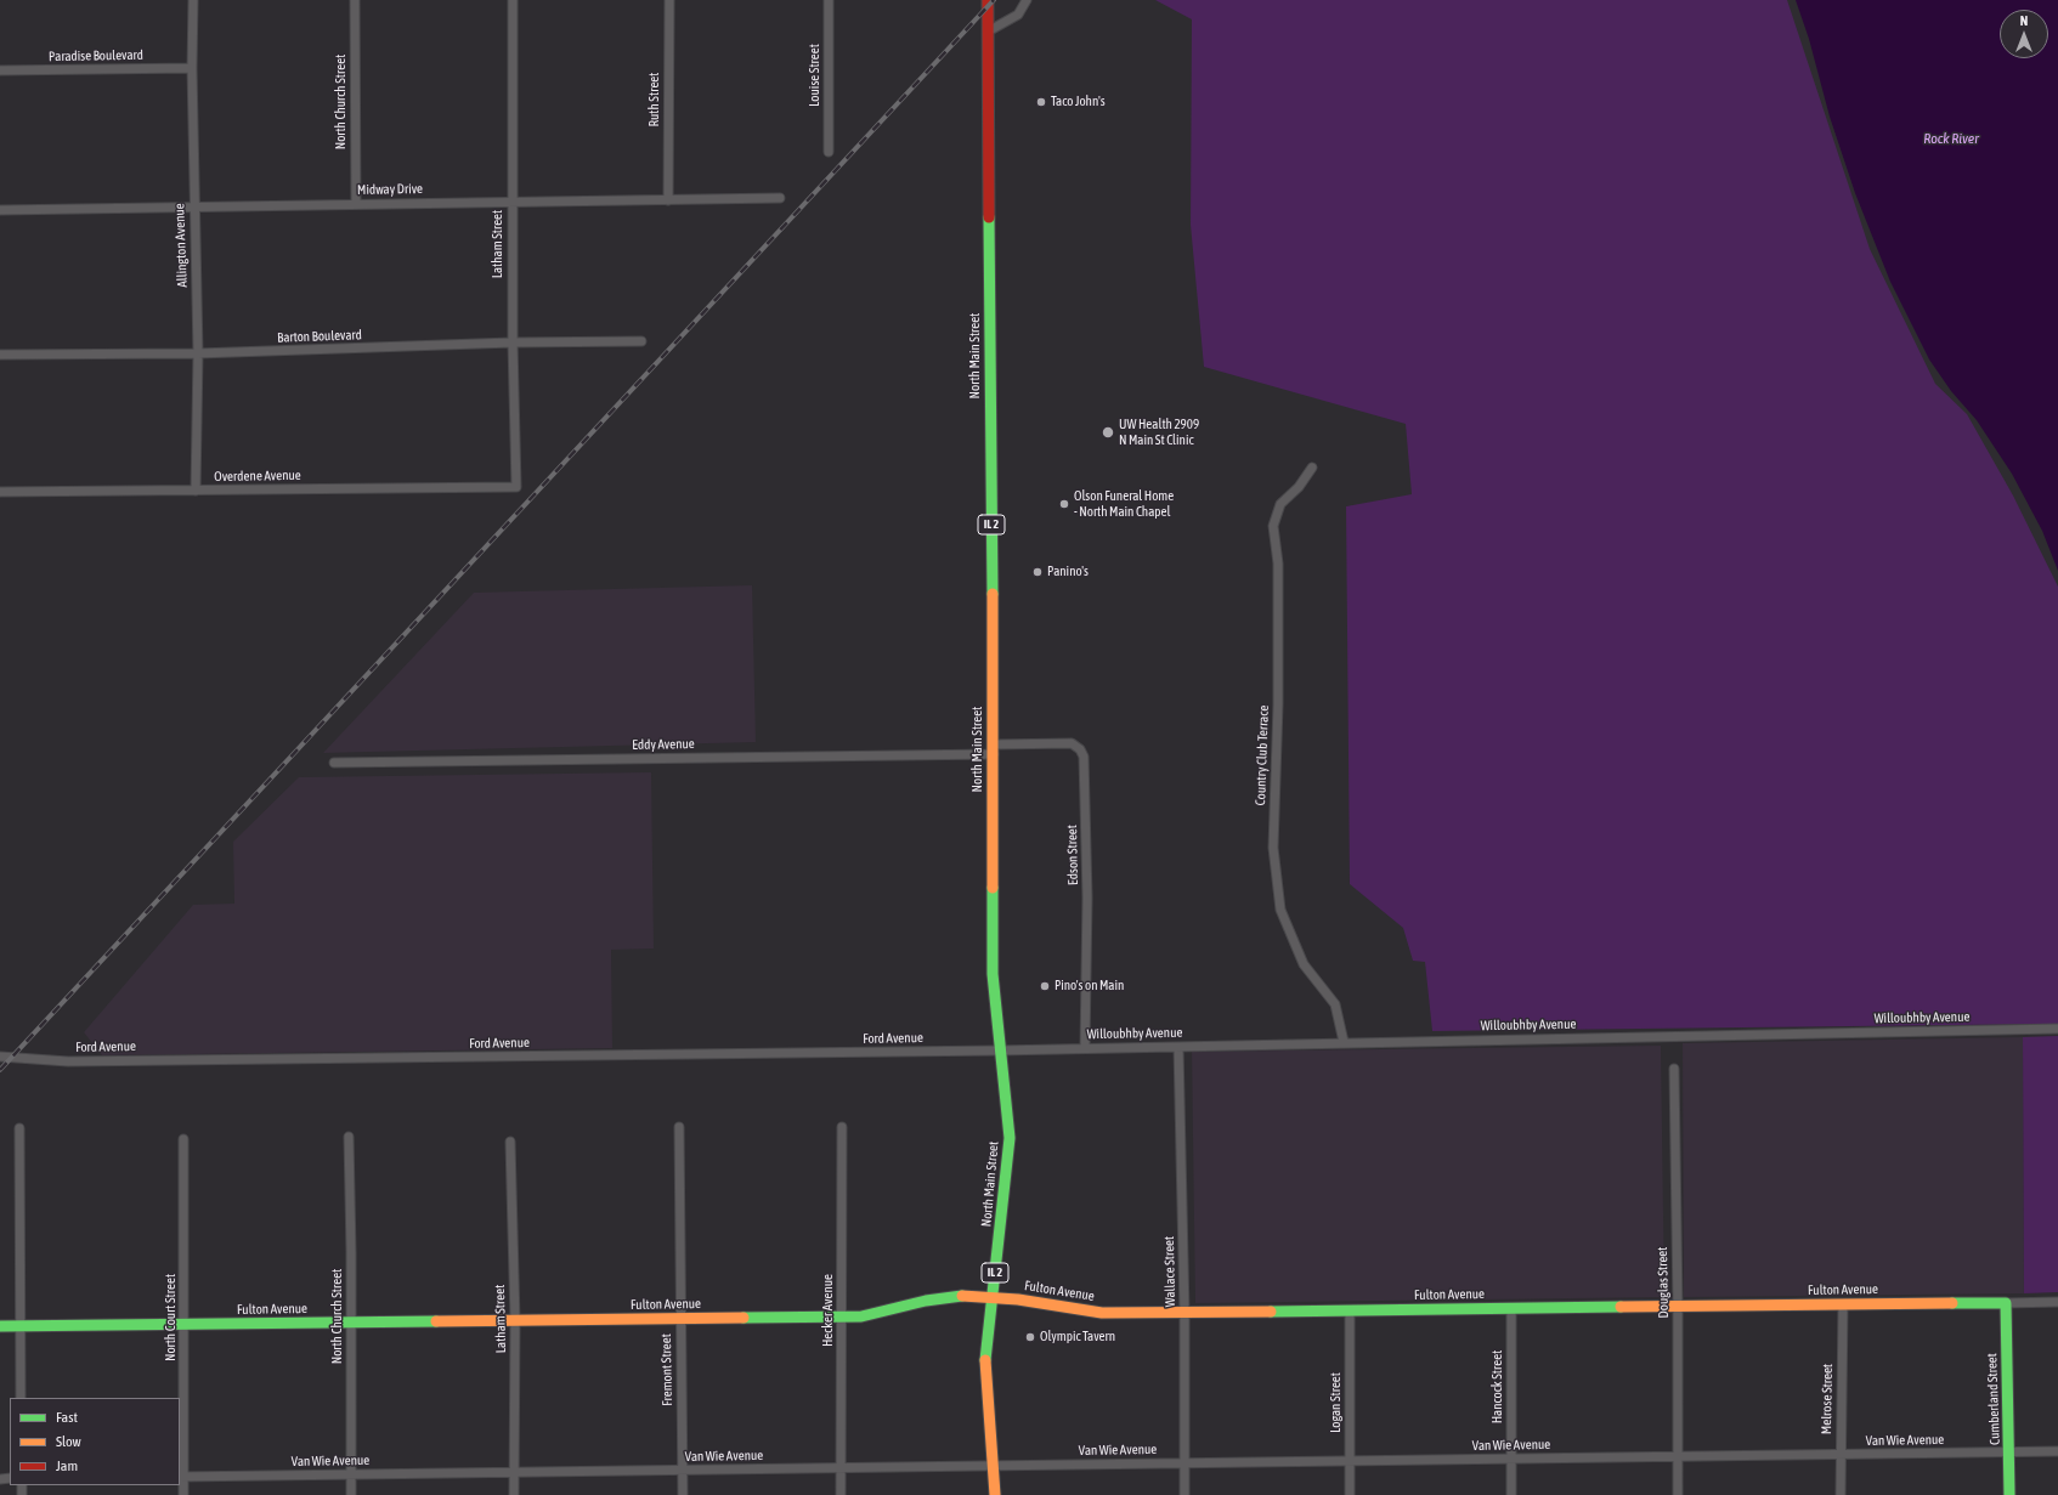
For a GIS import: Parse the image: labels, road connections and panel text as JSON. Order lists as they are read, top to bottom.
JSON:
{
  "streets": {
    "street": [
      "Paradise Boulevard",
      "Louise Street",
      "Ruth Street",
      "North Church Street",
      "Midway Drive",
      "Latham Street",
      "Allington Avenue",
      "Barton Boulevard",
      "North Main Street",
      "Overdene Avenue",
      "IL 2",
      "Eddy Avenue",
      "Country Club Terrace",
      "Edson Street",
      "Willoubhby Avenue",
      "Ford Avenue",
      "Wallace Street",
      "Douglas Street",
      "Fulton Avenue",
      "Hecker Avenue",
      "North Court Street",
      "Fremont Street",
      "Hancock Street",
      "Melrose Street",
      "Cumberland Street",
      "Logan Street",
      "Van Wie Avenue"
    ]
  },
  "crossings": [
    ["Paradise Boulevard", "Allington Avenue"],
    ["Ruth Street", "Midway Drive"],
    ["North Church Street", "Midway Drive"],
    ["North Church Street", "Fulton Avenue"],
    ["North Church Street", "Van Wie Avenue"],
    ["Midway Drive", "Latham Street"],
    ["Midway Drive", "Allington Avenue"],
    ["Latham Street", "Barton Boulevard"],
    ["Latham Street", "Overdene Avenue"],
    ["Latham Street", "Fulton Avenue"],
    ["Latham Street", "Van Wie Avenue"],
    ["Allington Avenue", "Barton Boulevard"],
    ["Allington Avenue", "Overdene Avenue"],
    ["North Main Street", "Eddy Avenue"],
    ["North Main Street", "Edson Street"],
    ["North Main Street", "Willoubhby Avenue"],
    ["North Main Street", "Ford Avenue"],
    ["North Main Street", "Fulton Avenue"],
    ["North Main Street", "Van Wie Avenue"],
    ["Eddy Avenue", "Edson Street"],
    ["Country Club Terrace", "Willoubhby Avenue"],
    ["Edson Street", "Willoubhby Avenue"],
    ["Willoubhby Avenue", "Ford Avenue"],
    ["Willoubhby Avenue", "Wallace Street"],
    ["Wallace Street", "Fulton Avenue"],
    ["Wallace Street", "Van Wie Avenue"],
    ["Douglas Street", "Fulton Avenue"],
    ["Douglas Street", "Van Wie Avenue"],
    ["Fulton Avenue", "Hecker Avenue"],
    ["Fulton Avenue", "North Court Street"],
    ["Fulton Avenue", "Fremont Street"],
    ["Fulton Avenue", "Hancock Street"],
    ["Fulton Avenue", "Melrose Street"],
    ["Fulton Avenue", "Cumberland Street"],
    ["Fulton Avenue", "Logan Street"],
    ["Hecker Avenue", "Van Wie Avenue"],
    ["North Court Street", "Van Wie Avenue"],
    ["Fremont Street", "Van Wie Avenue"],
    ["Hancock Street", "Van Wie Avenue"],
    ["Melrose Street", "Van Wie Avenue"],
    ["Cumberland Street", "Van Wie Avenue"],
    ["Logan Street", "Van Wie Avenue"]
  ],
  "water": ["Rock River"],
  "places": [
    "Taco John's",
    "UW Health 2909 N Main St Clinic",
    "Olson Funeral Home - North Main Chapel",
    "Panino's",
    "Pino's on Main",
    "Olympic Tavern"
  ],
  "legend": ["Fast", "Slow", "Jam"],
  "north": "top"
}
